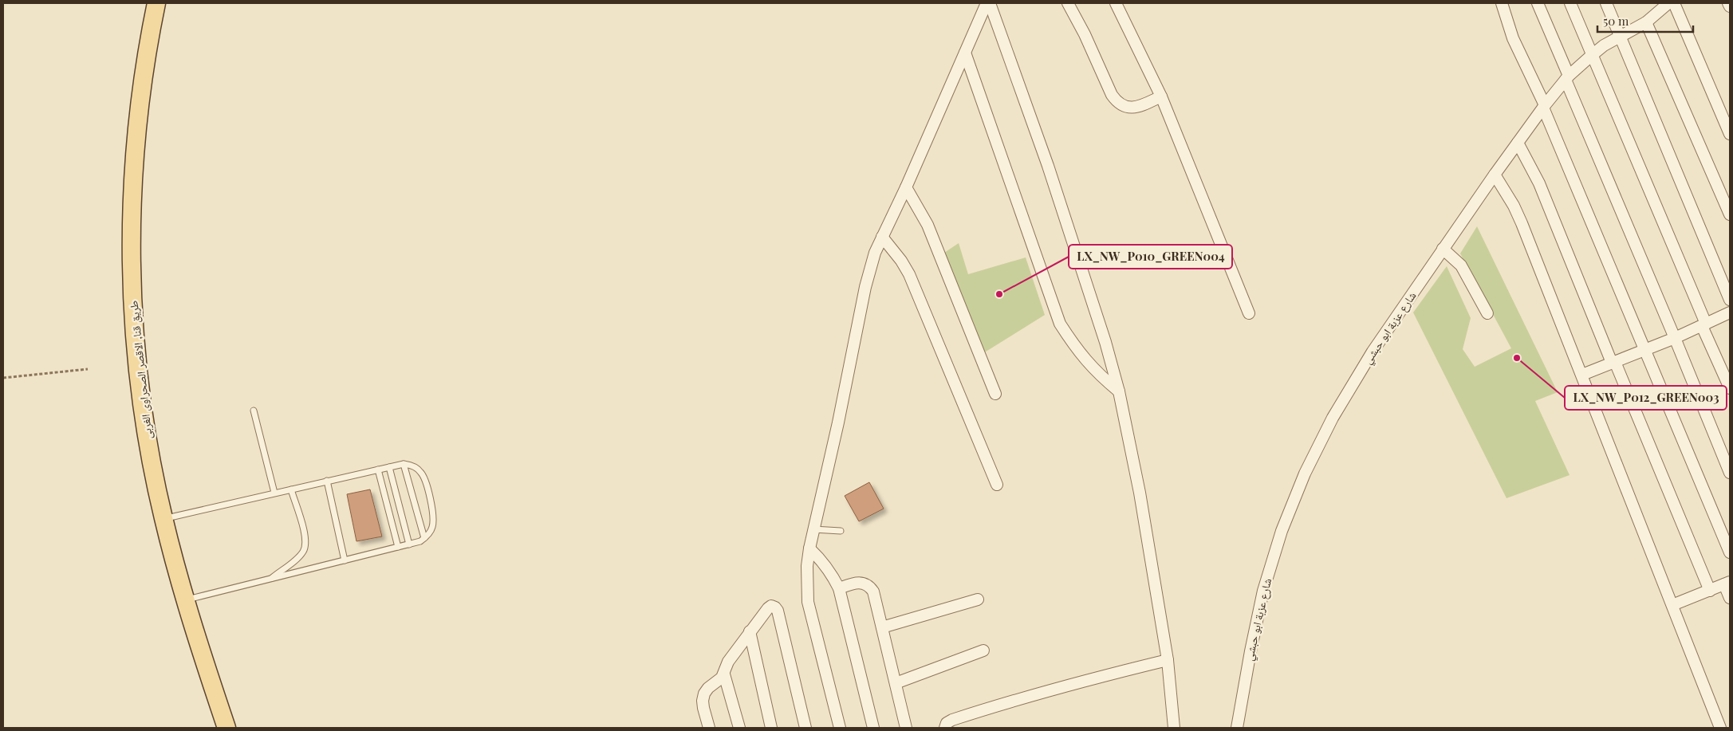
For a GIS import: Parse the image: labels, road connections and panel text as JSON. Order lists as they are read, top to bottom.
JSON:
{
  "streets": {
    "main road": ["طريق قنا, الاقصر الصحراوى الغربى"],
    "street": ["شارع عزبة ابو حبشي"]
  },
  "places": ["LX_NW_P010_GREEN004", "LX_NW_P012_GREEN003"],
  "scale_bar": "50 m"
}
